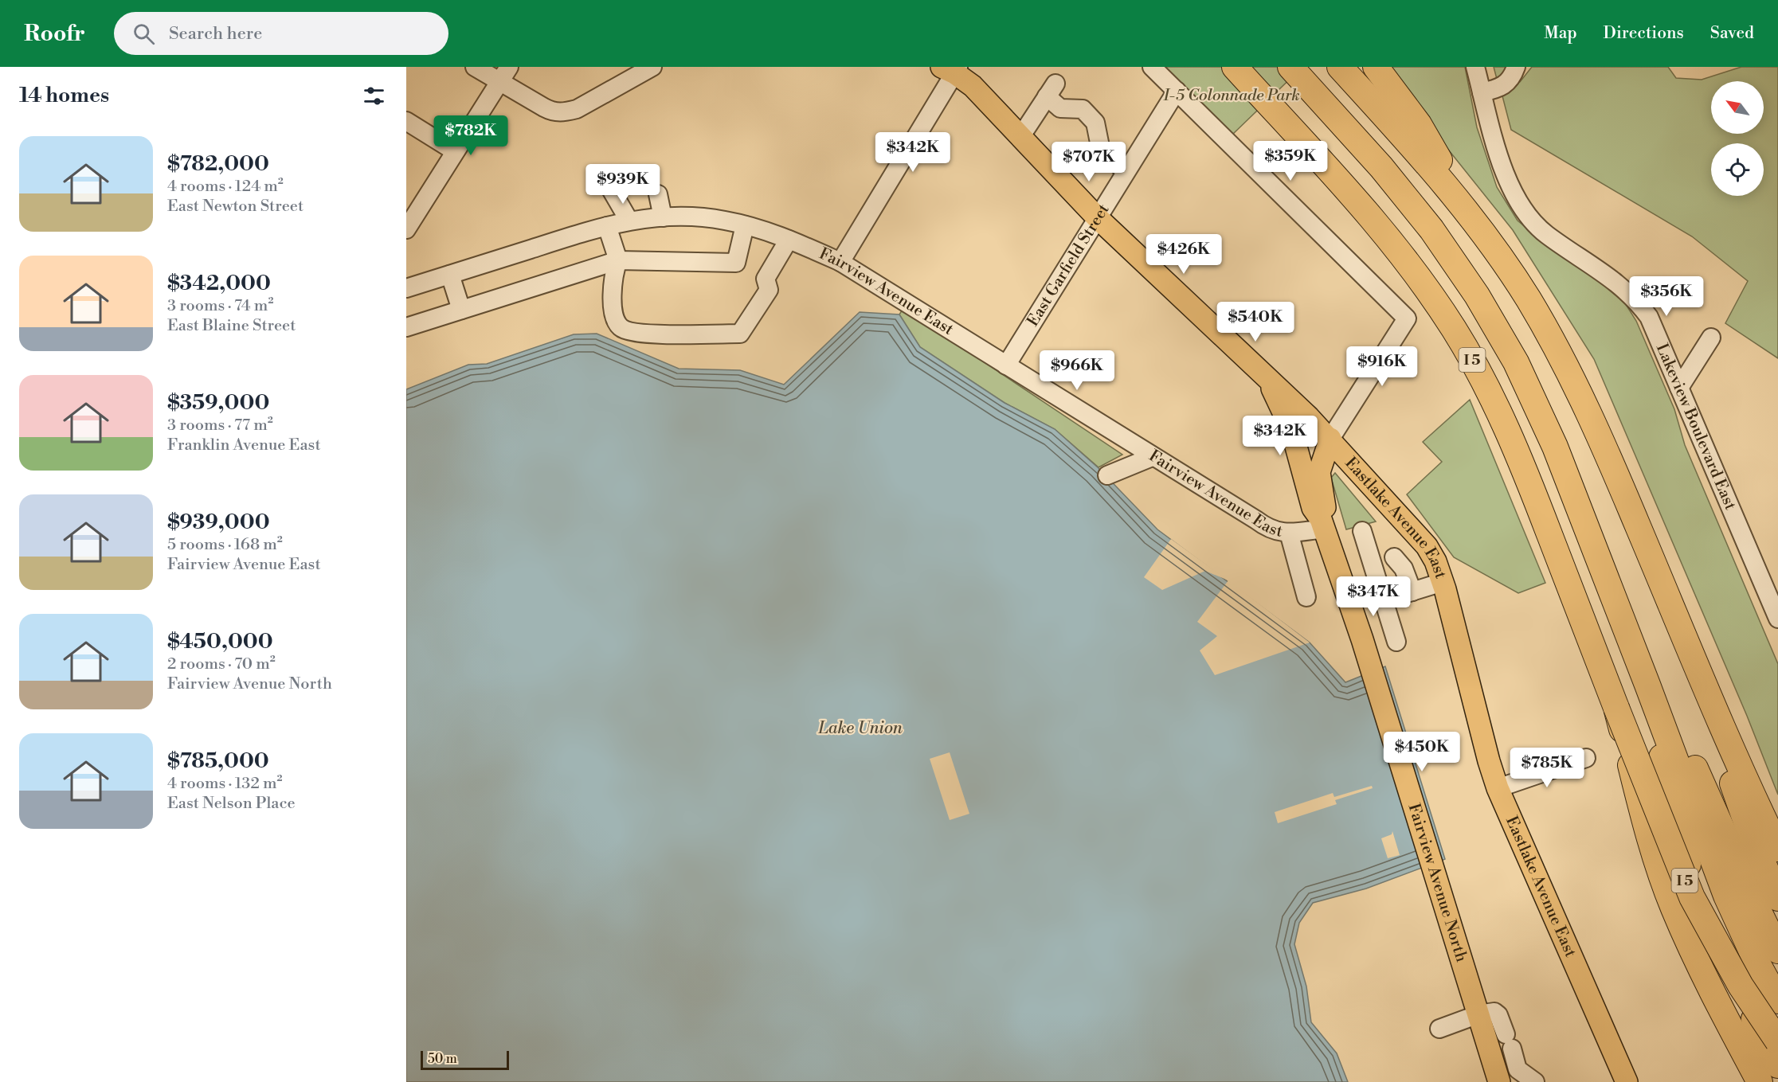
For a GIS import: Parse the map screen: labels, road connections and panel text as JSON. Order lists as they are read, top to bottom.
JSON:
{
  "streets": {
    "highway": ["I 5"],
    "main road": ["Eastlake Avenue East", "Fairview Avenue North"],
    "street": ["East Garfield Street", "Fairview Avenue East", "Lakeview Boulevard East"]
  },
  "crossings": [
    ["East Garfield Street", "Fairview Avenue East"],
    ["East Garfield Street", "Eastlake Avenue East"],
    ["Fairview Avenue East", "Fairview Avenue North"],
    ["Eastlake Avenue East", "Fairview Avenue North"]
  ],
  "water": ["Lake Union"],
  "parks": ["I-5 Colonnade Park"],
  "scale_bar": "50 m",
  "north": "top left",
  "page": {
    "header": "Roofr",
    "search": "Search here",
    "nav": ["Map", "Directions", "Saved"],
    "heading": "14 homes",
    "price": [
      "$782K",
      "$342K",
      "$359K",
      "$707K",
      "$939K",
      "$426K",
      "$356K",
      "$540K",
      "$916K",
      "$966K",
      "$342K",
      "$347K",
      "$450K",
      "$785K"
    ],
    "list": [
      {
        "name": "$782,000",
        "note": "4 rooms · 124 m² · East Newton Street"
      },
      {
        "name": "$342,000",
        "note": "3 rooms · 74 m² · East Blaine Street"
      },
      {
        "name": "$359,000",
        "note": "3 rooms · 77 m² · Franklin Avenue East"
      },
      {
        "name": "$939,000",
        "note": "5 rooms · 168 m² · Fairview Avenue East"
      },
      {
        "name": "$450,000",
        "note": "2 rooms · 70 m² · Fairview Avenue North"
      },
      {
        "name": "$785,000",
        "note": "4 rooms · 132 m² · East Nelson Place"
      }
    ],
    "scale": "50 m"
  }
}
